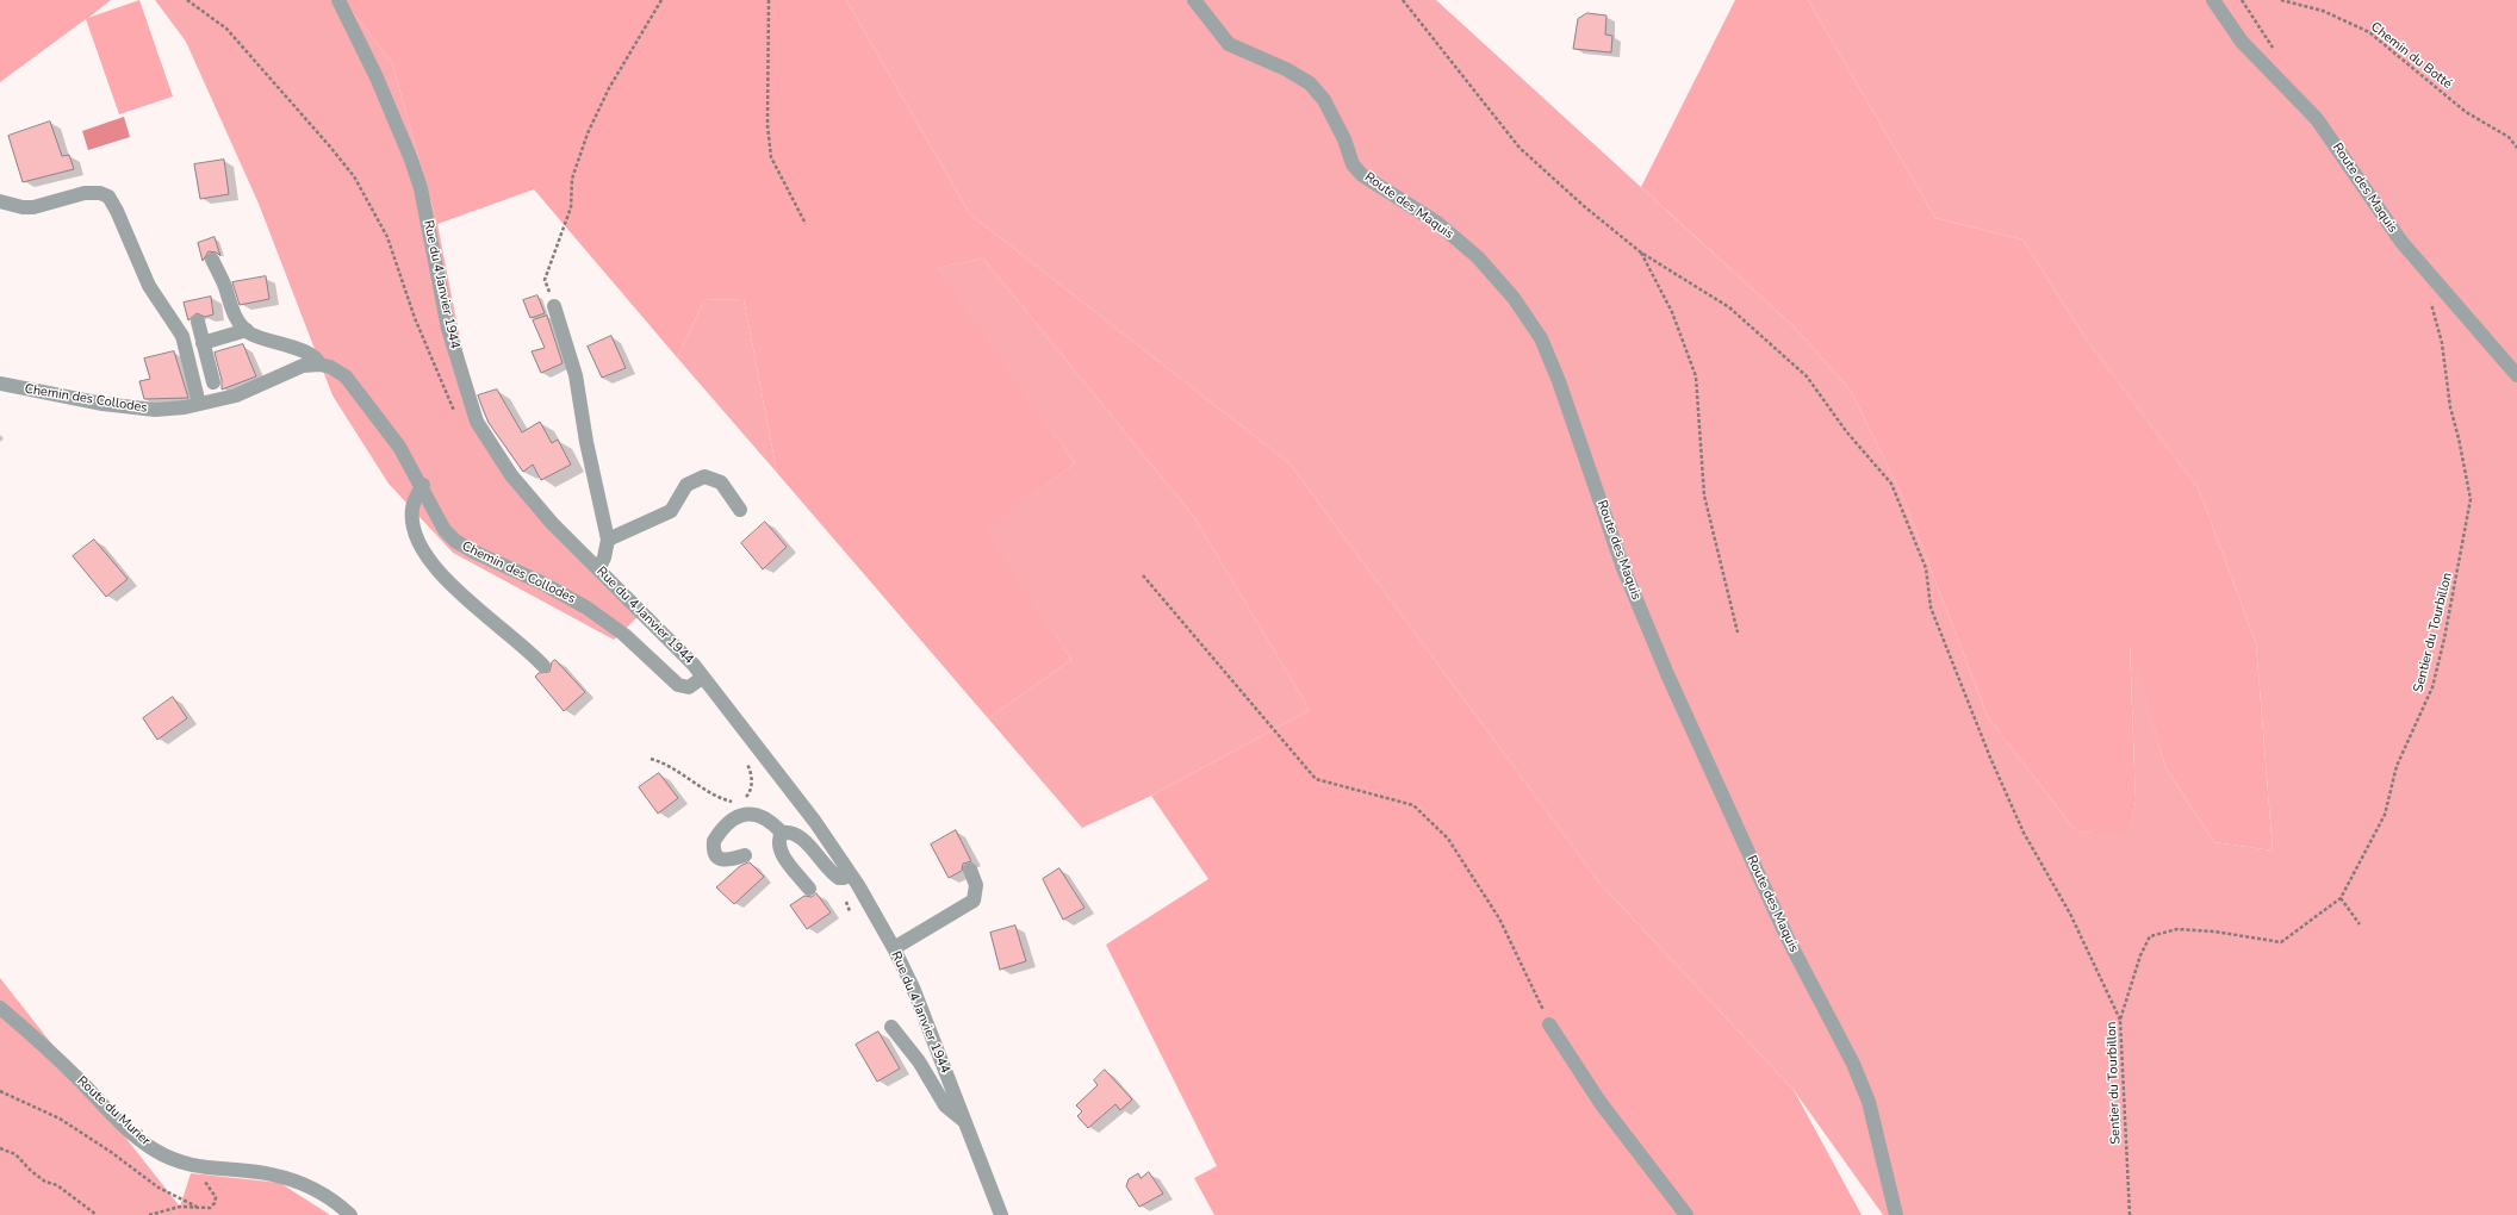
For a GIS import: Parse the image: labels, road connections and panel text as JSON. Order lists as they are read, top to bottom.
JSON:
{
  "streets": {
    "street": [
      "Route des Maquis",
      "Rue du 4 Janvier 1944",
      "Chemin des Collodes",
      "Route du Murier"
    ],
    "path": ["Chemin du Botté", "Sentier du Tourbillon"]
  },
  "crossings": [
    ["Rue du 4 Janvier 1944", "Chemin des Collodes"]
  ]
}
